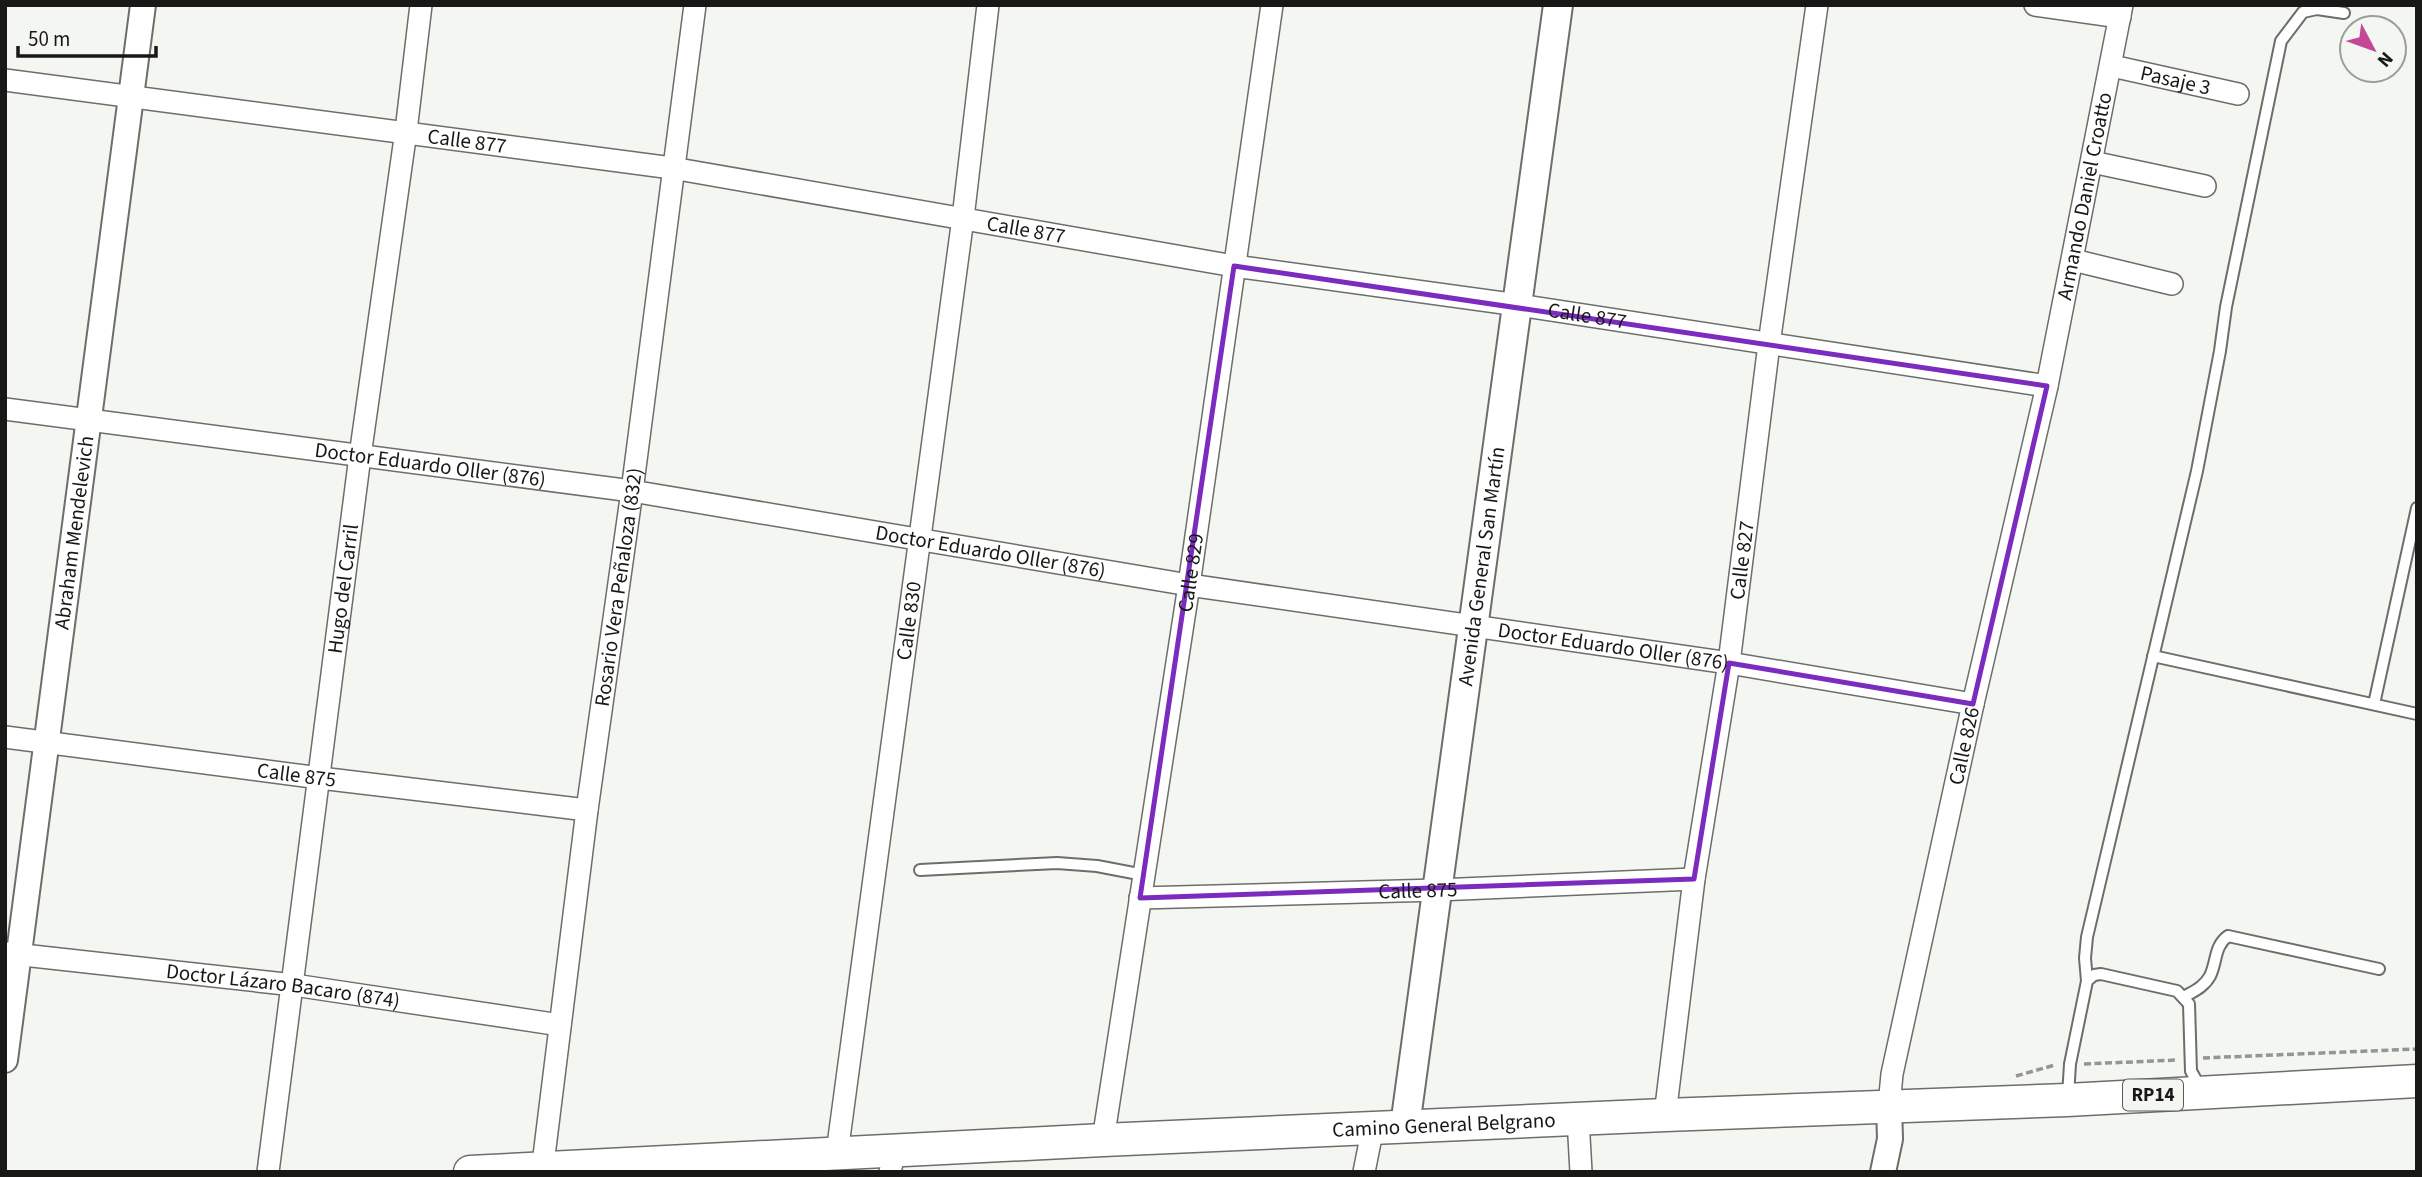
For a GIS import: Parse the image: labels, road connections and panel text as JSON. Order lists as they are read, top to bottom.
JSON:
{
  "streets": {
    "main road": ["Avenida General San Martín", "RP14", "Camino General Belgrano"],
    "street": [
      "Pasaje 3",
      "Calle 877",
      "Armando Daniel Croatto",
      "Doctor Eduardo Oller (876)",
      "Abraham Mendelevich",
      "Calle 827",
      "Calle 829",
      "Rosario Vera Peñaloza (832)",
      "Hugo del Carril",
      "Calle 830",
      "Calle 826",
      "Calle 875",
      "Doctor Lázaro Bacaro (874)"
    ]
  },
  "crossings": [
    ["Pasaje 3", "Armando Daniel Croatto"],
    ["Calle 877", "Armando Daniel Croatto"],
    ["Calle 877", "Abraham Mendelevich"],
    ["Calle 877", "Calle 827"],
    ["Calle 877", "Avenida General San Martín"],
    ["Calle 877", "Calle 829"],
    ["Calle 877", "Rosario Vera Peñaloza (832)"],
    ["Calle 877", "Hugo del Carril"],
    ["Calle 877", "Calle 830"],
    ["Calle 877", "Calle 826"],
    ["Armando Daniel Croatto", "Calle 826"],
    ["Doctor Eduardo Oller (876)", "Abraham Mendelevich"],
    ["Doctor Eduardo Oller (876)", "Calle 827"],
    ["Doctor Eduardo Oller (876)", "Avenida General San Martín"],
    ["Doctor Eduardo Oller (876)", "Calle 829"],
    ["Doctor Eduardo Oller (876)", "Rosario Vera Peñaloza (832)"],
    ["Doctor Eduardo Oller (876)", "Hugo del Carril"],
    ["Doctor Eduardo Oller (876)", "Calle 830"],
    ["Doctor Eduardo Oller (876)", "Calle 826"],
    ["Abraham Mendelevich", "Calle 875"],
    ["Abraham Mendelevich", "Doctor Lázaro Bacaro (874)"],
    ["Calle 827", "Calle 875"],
    ["Calle 827", "Camino General Belgrano"],
    ["Avenida General San Martín", "Calle 875"],
    ["Avenida General San Martín", "Camino General Belgrano"],
    ["Calle 829", "Calle 875"],
    ["Calle 829", "Camino General Belgrano"],
    ["Rosario Vera Peñaloza (832)", "Calle 875"],
    ["Rosario Vera Peñaloza (832)", "Doctor Lázaro Bacaro (874)"],
    ["Rosario Vera Peñaloza (832)", "Camino General Belgrano"],
    ["Hugo del Carril", "Calle 875"],
    ["Hugo del Carril", "Doctor Lázaro Bacaro (874)"],
    ["Calle 830", "Camino General Belgrano"],
    ["Calle 826", "Camino General Belgrano"]
  ],
  "scale_bar": "50 m",
  "north": "bottom right"
}
